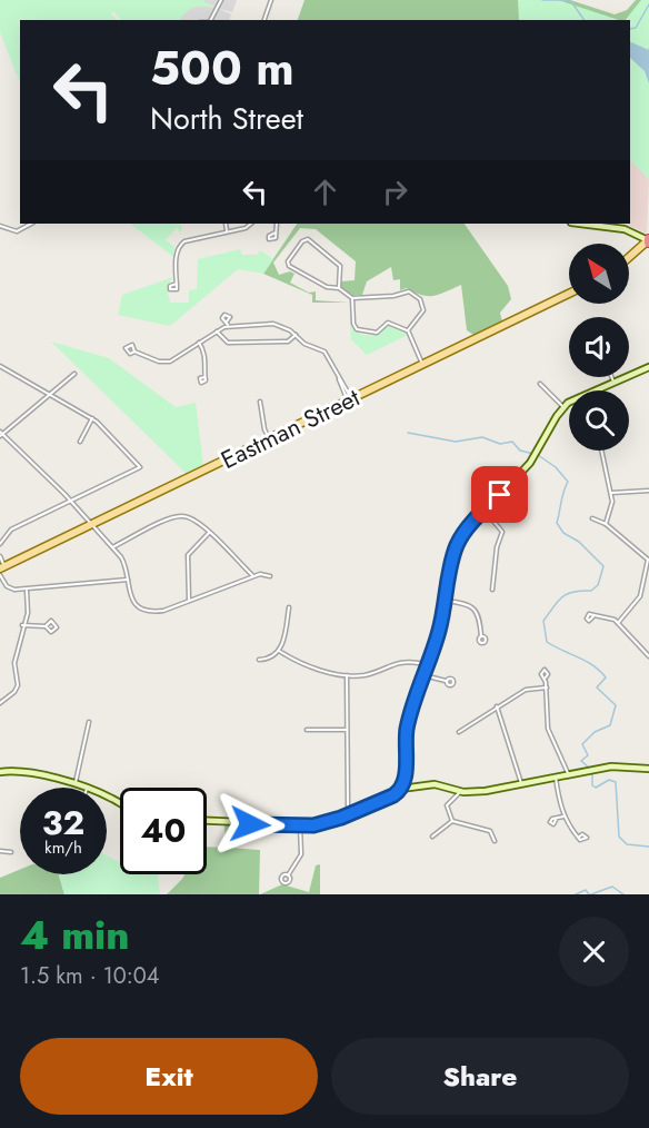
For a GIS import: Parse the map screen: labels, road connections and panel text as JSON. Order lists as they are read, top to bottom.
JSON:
{
  "streets": {
    "main road": ["Eastman Street"]
  },
  "north": "top left",
  "page": {
    "turn": ["500 m", "North Street"],
    "speed": "32 km/h",
    "limit": "40",
    "heading": ["4 min", "1.5 km · 10:04"],
    "buttons": ["Exit", "Share"]
  }
}
